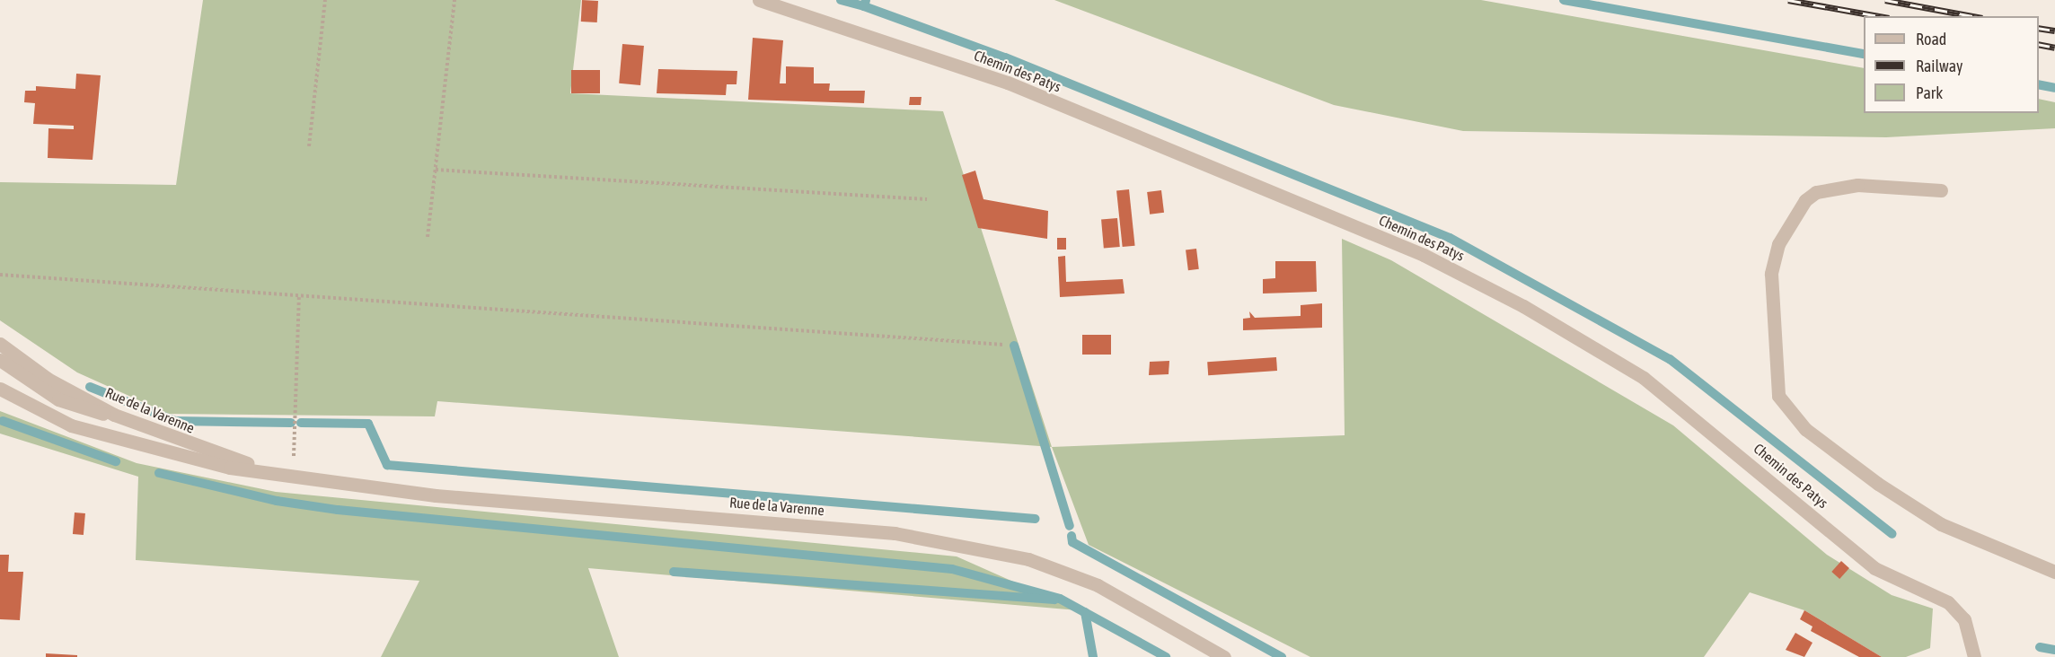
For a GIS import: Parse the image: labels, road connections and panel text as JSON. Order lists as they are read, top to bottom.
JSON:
{
  "streets": {
    "street": ["Chemin des Patys", "Rue de la Varenne"]
  },
  "legend": ["Road", "Railway", "Park"]
}
